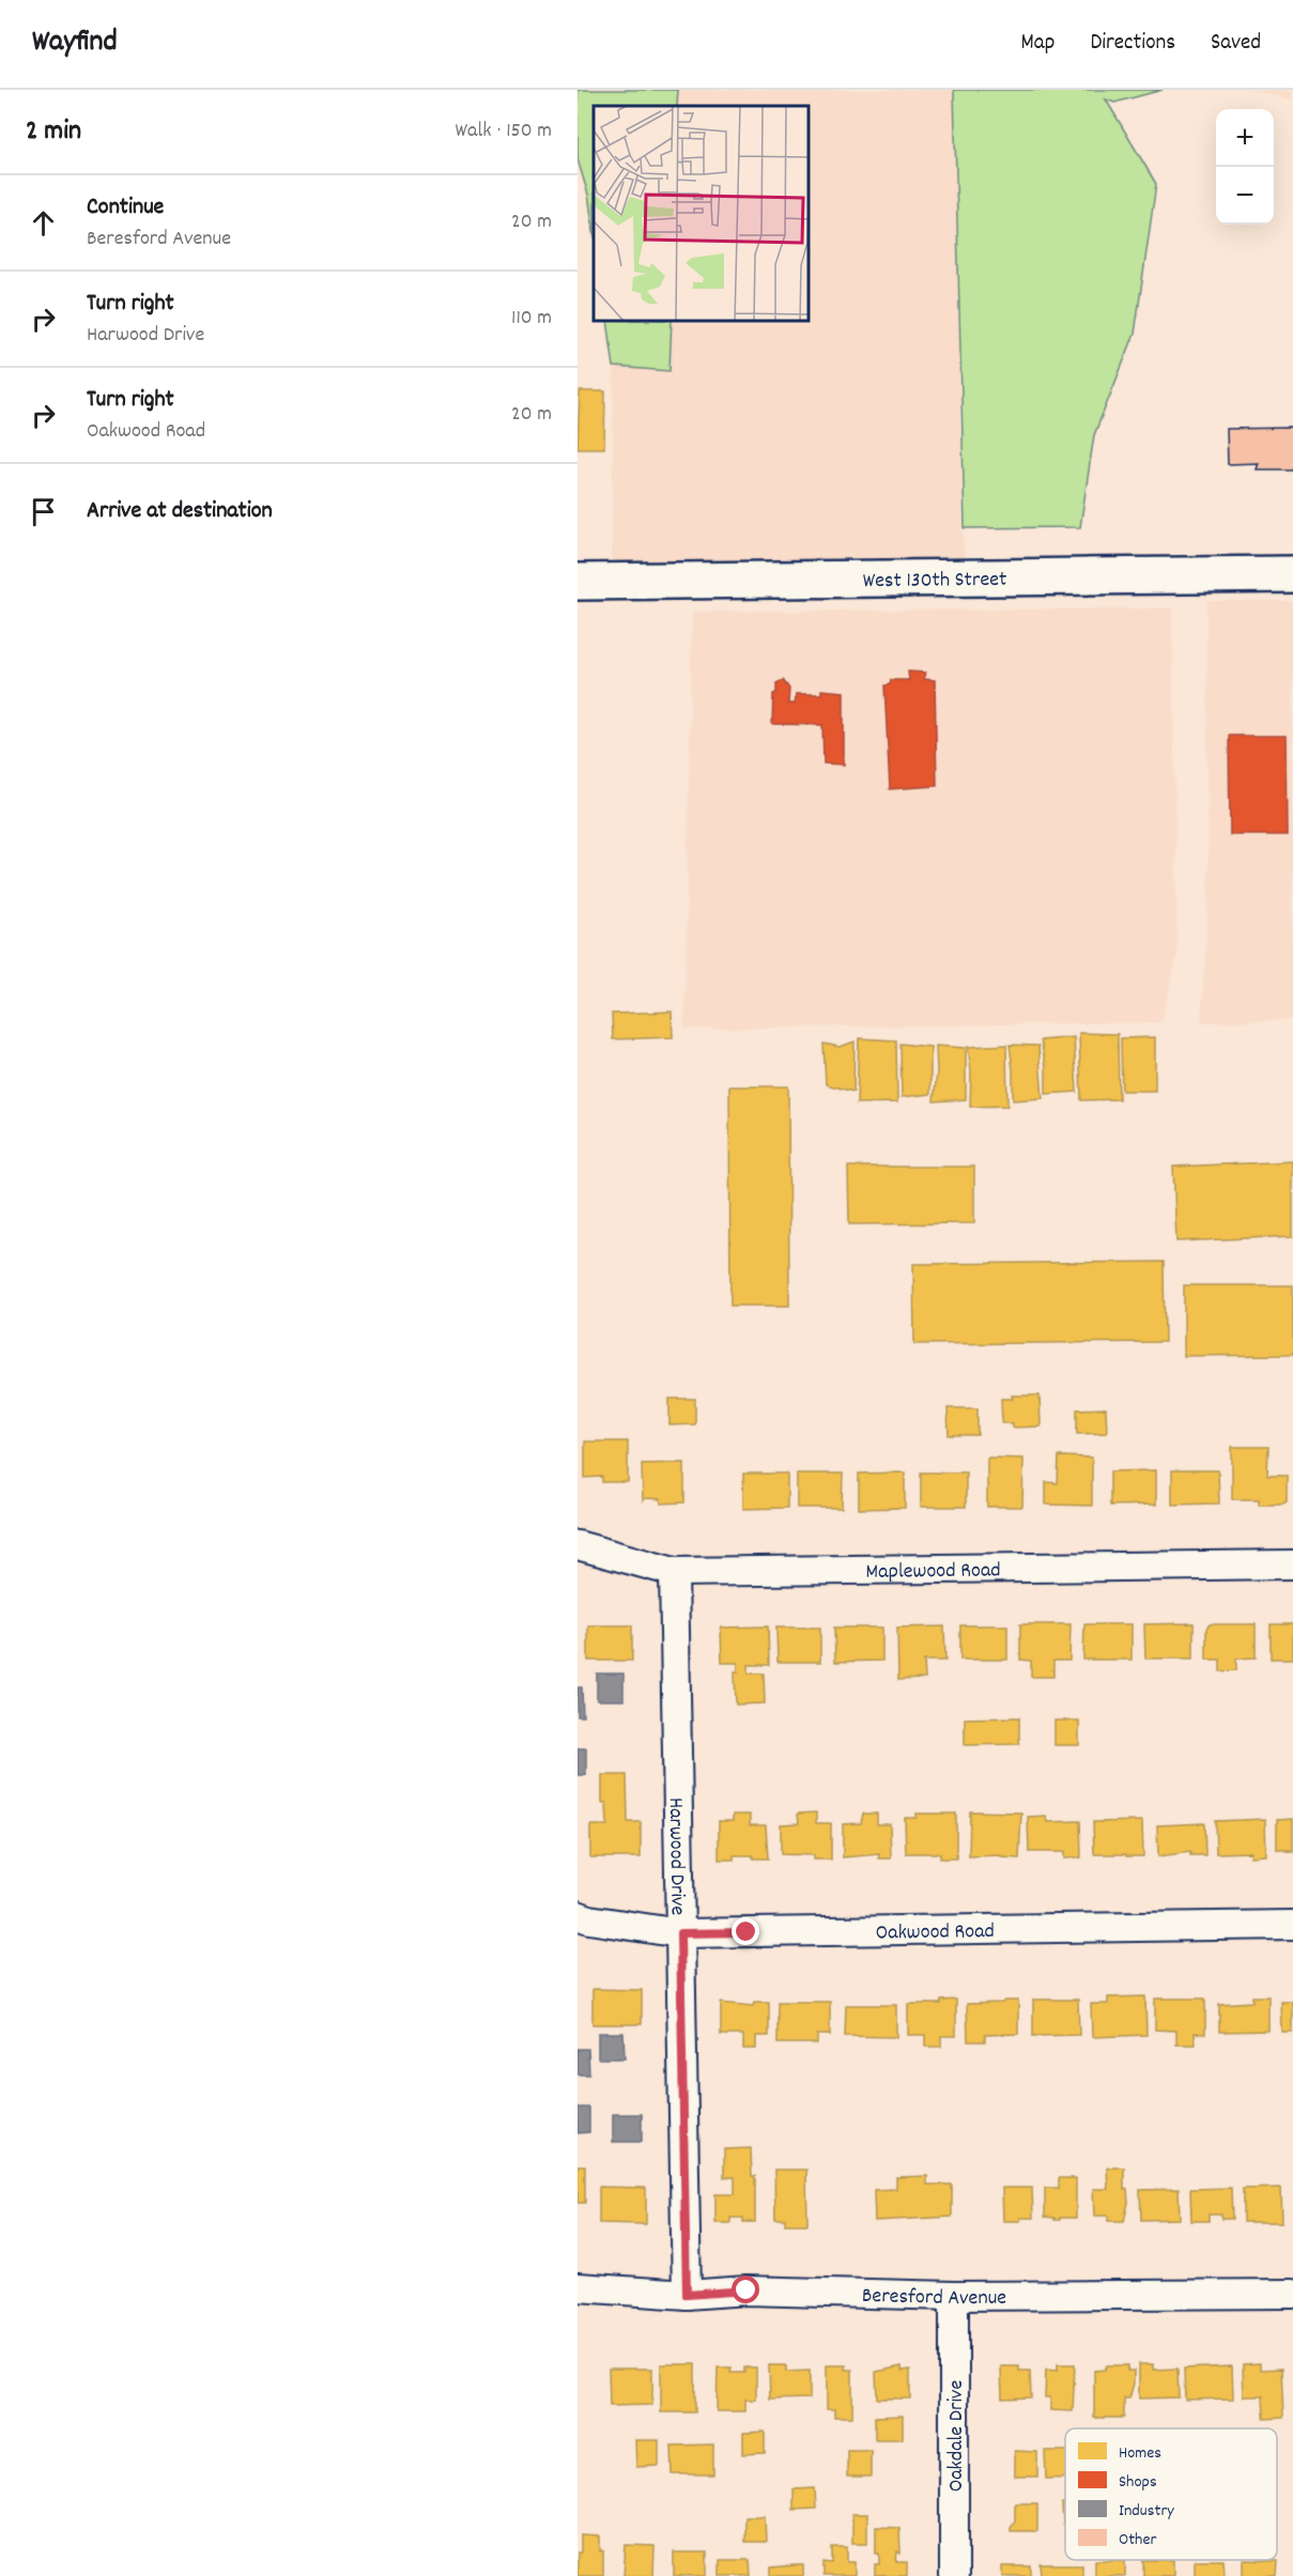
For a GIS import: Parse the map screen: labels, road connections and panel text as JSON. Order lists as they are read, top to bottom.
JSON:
{
  "streets": {
    "main road": ["West 130th Street"],
    "street": [
      "Maplewood Road",
      "Harwood Drive",
      "Oakwood Road",
      "Beresford Avenue",
      "Oakdale Drive"
    ]
  },
  "crossings": [
    ["Maplewood Road", "Harwood Drive"],
    ["Harwood Drive", "Oakwood Road"],
    ["Harwood Drive", "Beresford Avenue"],
    ["Beresford Avenue", "Oakdale Drive"]
  ],
  "legend": [
    "Homes",
    "Shops",
    "Industry",
    "Other"
  ],
  "page": {
    "header": "Wayfind",
    "nav": ["Map", "Directions", "Saved"],
    "heading": ["2 min", "Walk · 150 m"],
    "map_buttons": ["+", "−"],
    "list": [
      ["Continue", "Beresford Avenue", "20 m"],
      ["Turn right", "Harwood Drive", "110 m"],
      ["Turn right", "Oakwood Road", "20 m"],
      "Arrive at destination"
    ]
  }
}
